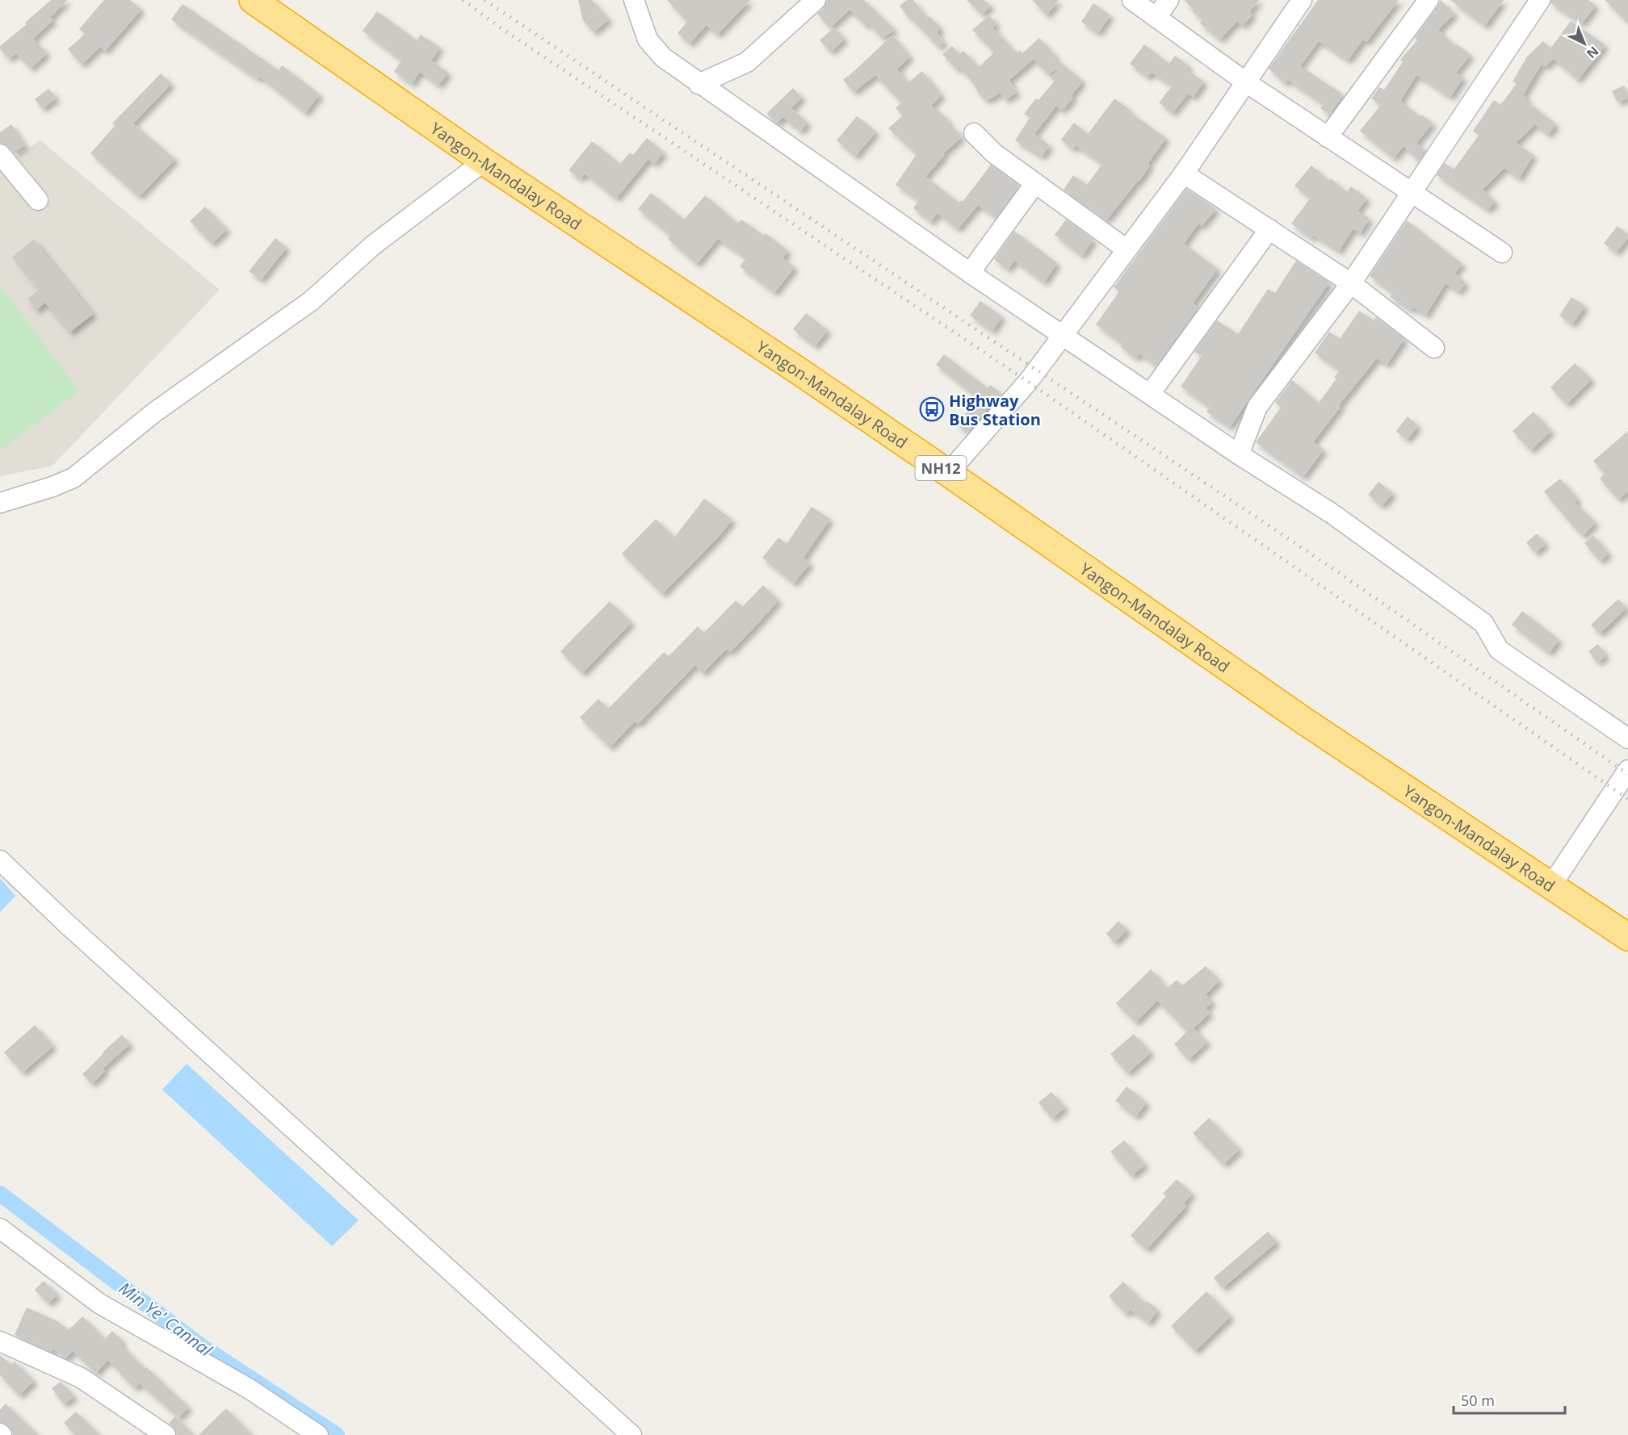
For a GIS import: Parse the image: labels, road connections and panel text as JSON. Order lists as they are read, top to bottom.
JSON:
{
  "streets": {
    "highway": ["Yangon-Mandalay Road", "NH12"]
  },
  "water": ["Min Ye' Cannal"],
  "places": {
    "bus stop": ["Highway Bus Station"]
  },
  "scale_bar": "50 m",
  "north": "bottom right"
}
